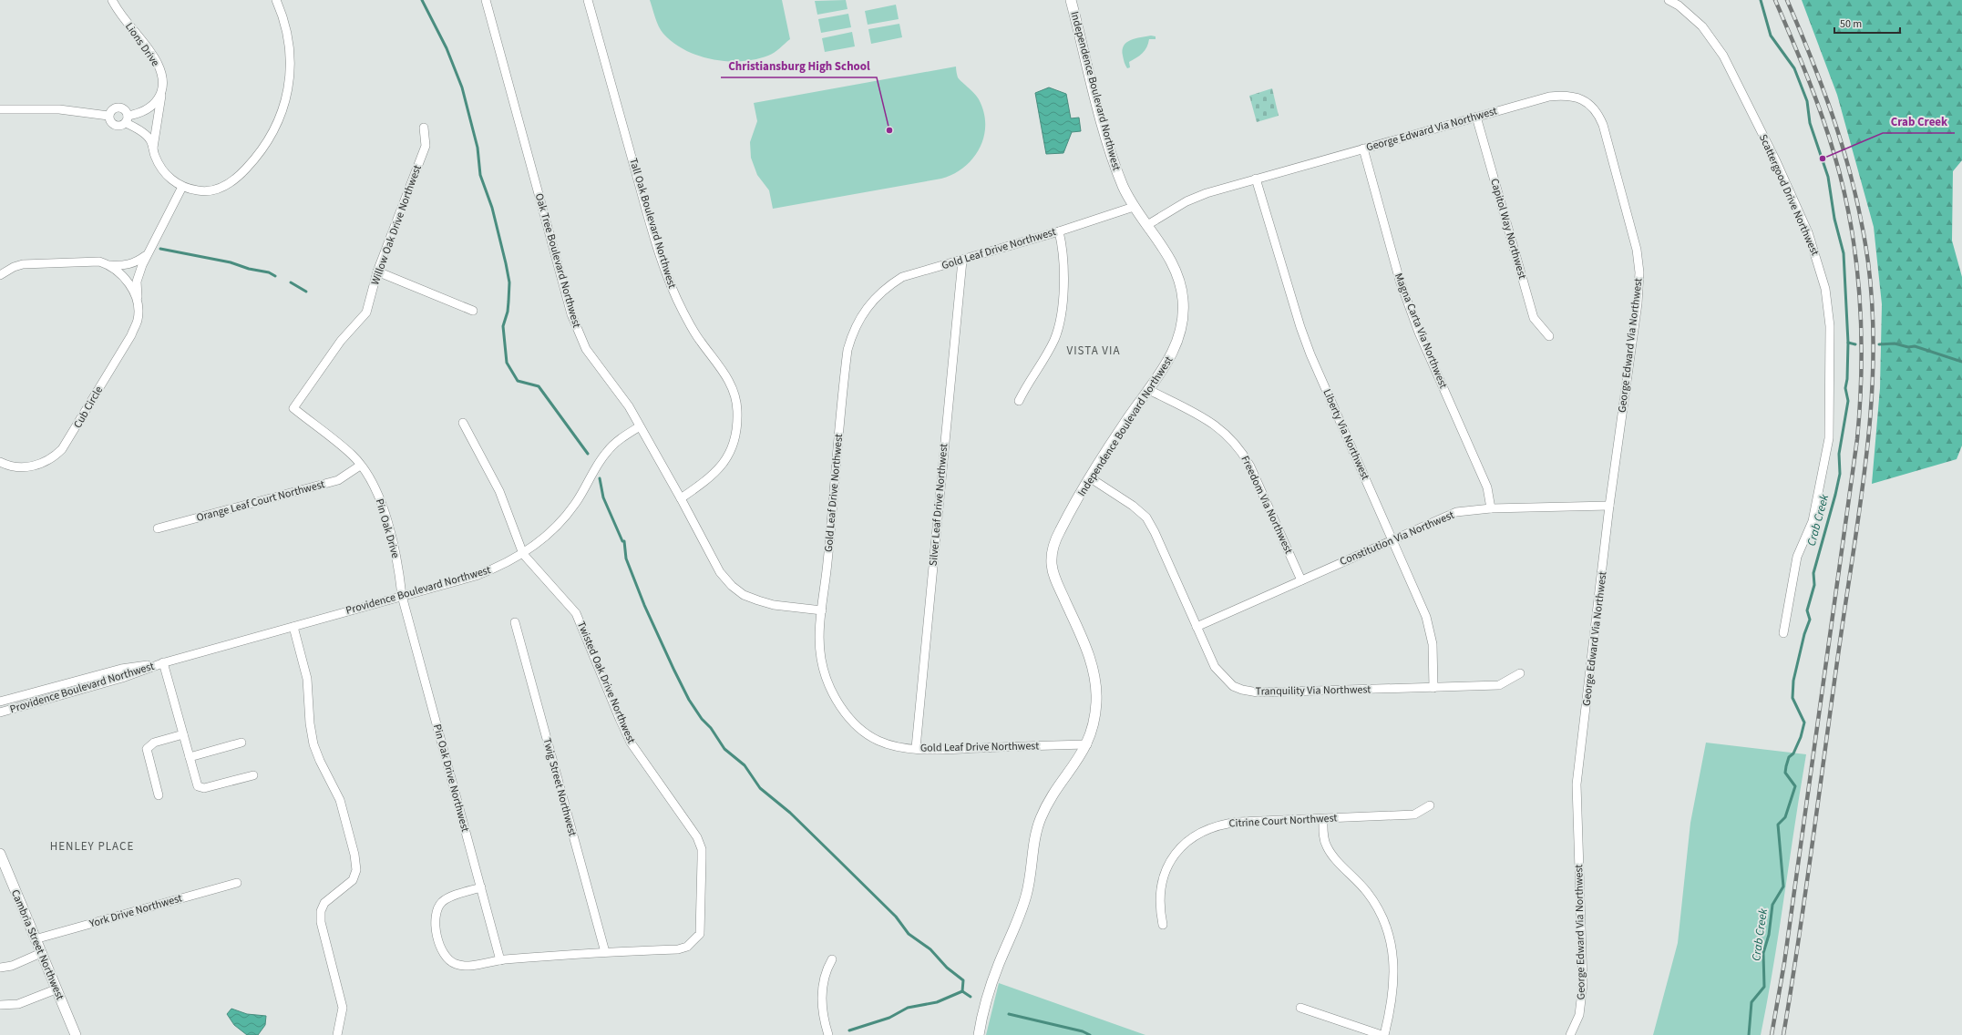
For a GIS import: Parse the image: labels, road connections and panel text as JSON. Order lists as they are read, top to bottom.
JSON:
{
  "streets": {
    "street": [
      "Lions Drive",
      "Independence Boulevard Northwest",
      "George Edward Via Northwest",
      "Scattergood Drive Northwest",
      "Tall Oak Boulevard Northwest",
      "Willow Oak Drive Northwest",
      "Capitol Way Northwest",
      "Gold Leaf Drive Northwest",
      "Oak Tree Boulevard Northwest",
      "Magna Carta Via Northwest",
      "Cub Circle",
      "Liberty Via Northwest",
      "Orange Leaf Court Northwest",
      "Silver Leaf Drive Northwest",
      "Freedom Via Northwest",
      "Pin Oak Drive",
      "Constitution Via Northwest",
      "Providence Boulevard Northwest",
      "Twisted Oak Drive Northwest",
      "Tranquility Via Northwest",
      "Pin Oak Drive Northwest",
      "Twig Street Northwest",
      "Citrine Court Northwest",
      "York Drive Northwest",
      "Cambria Street Northwest"
    ]
  },
  "crossings": [
    ["Independence Boulevard Northwest", "George Edward Via Northwest"],
    ["Independence Boulevard Northwest", "Gold Leaf Drive Northwest"],
    ["Independence Boulevard Northwest", "Freedom Via Northwest"],
    ["Independence Boulevard Northwest", "Tranquility Via Northwest"],
    ["George Edward Via Northwest", "Capitol Way Northwest"],
    ["George Edward Via Northwest", "Magna Carta Via Northwest"],
    ["George Edward Via Northwest", "Liberty Via Northwest"],
    ["George Edward Via Northwest", "Constitution Via Northwest"],
    ["Tall Oak Boulevard Northwest", "Oak Tree Boulevard Northwest"],
    ["Willow Oak Drive Northwest", "Pin Oak Drive"],
    ["Gold Leaf Drive Northwest", "Oak Tree Boulevard Northwest"],
    ["Gold Leaf Drive Northwest", "Silver Leaf Drive Northwest"],
    ["Oak Tree Boulevard Northwest", "Providence Boulevard Northwest"],
    ["Magna Carta Via Northwest", "Constitution Via Northwest"],
    ["Liberty Via Northwest", "Constitution Via Northwest"],
    ["Liberty Via Northwest", "Tranquility Via Northwest"],
    ["Orange Leaf Court Northwest", "Pin Oak Drive"],
    ["Freedom Via Northwest", "Constitution Via Northwest"],
    ["Pin Oak Drive", "Providence Boulevard Northwest"],
    ["Pin Oak Drive", "Pin Oak Drive Northwest"],
    ["Constitution Via Northwest", "Tranquility Via Northwest"],
    ["Providence Boulevard Northwest", "Twisted Oak Drive Northwest"],
    ["Providence Boulevard Northwest", "Pin Oak Drive Northwest"],
    ["Twisted Oak Drive Northwest", "Pin Oak Drive Northwest"],
    ["Twisted Oak Drive Northwest", "Twig Street Northwest"],
    ["York Drive Northwest", "Cambria Street Northwest"]
  ],
  "districts": ["VISTA VIA", "HENLEY PLACE"],
  "water": ["Crab Creek"],
  "places": ["Christiansburg High School", "Crab Creek"],
  "scale_bar": "50 m"
}
